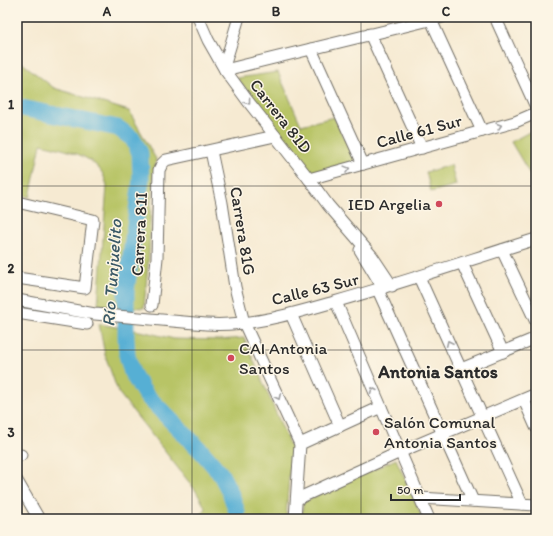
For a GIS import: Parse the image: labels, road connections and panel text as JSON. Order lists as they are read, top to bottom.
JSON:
{
  "streets": {
    "street": [
      "Carrera 81D",
      "Calle 61 Sur",
      "Carrera 81G",
      "Carrera 81I",
      "Calle 63 Sur"
    ]
  },
  "crossings": [
    ["Carrera 81D", "Calle 61 Sur"],
    ["Carrera 81D", "Calle 63 Sur"],
    ["Carrera 81G", "Carrera 81I"],
    ["Carrera 81G", "Calle 63 Sur"]
  ],
  "one_way": ["Calle 61 Sur"],
  "districts": ["Antonia Santos"],
  "water": ["Río Tunjuelito"],
  "places": ["IED Argelia", "CAI Antonia Santos", "Salón Comunal Antonia Santos"],
  "scale_bar": "50 m",
  "grid": {
    "columns": ["A", "B", "C"],
    "rows": ["1", "2", "3"]
  }
}
